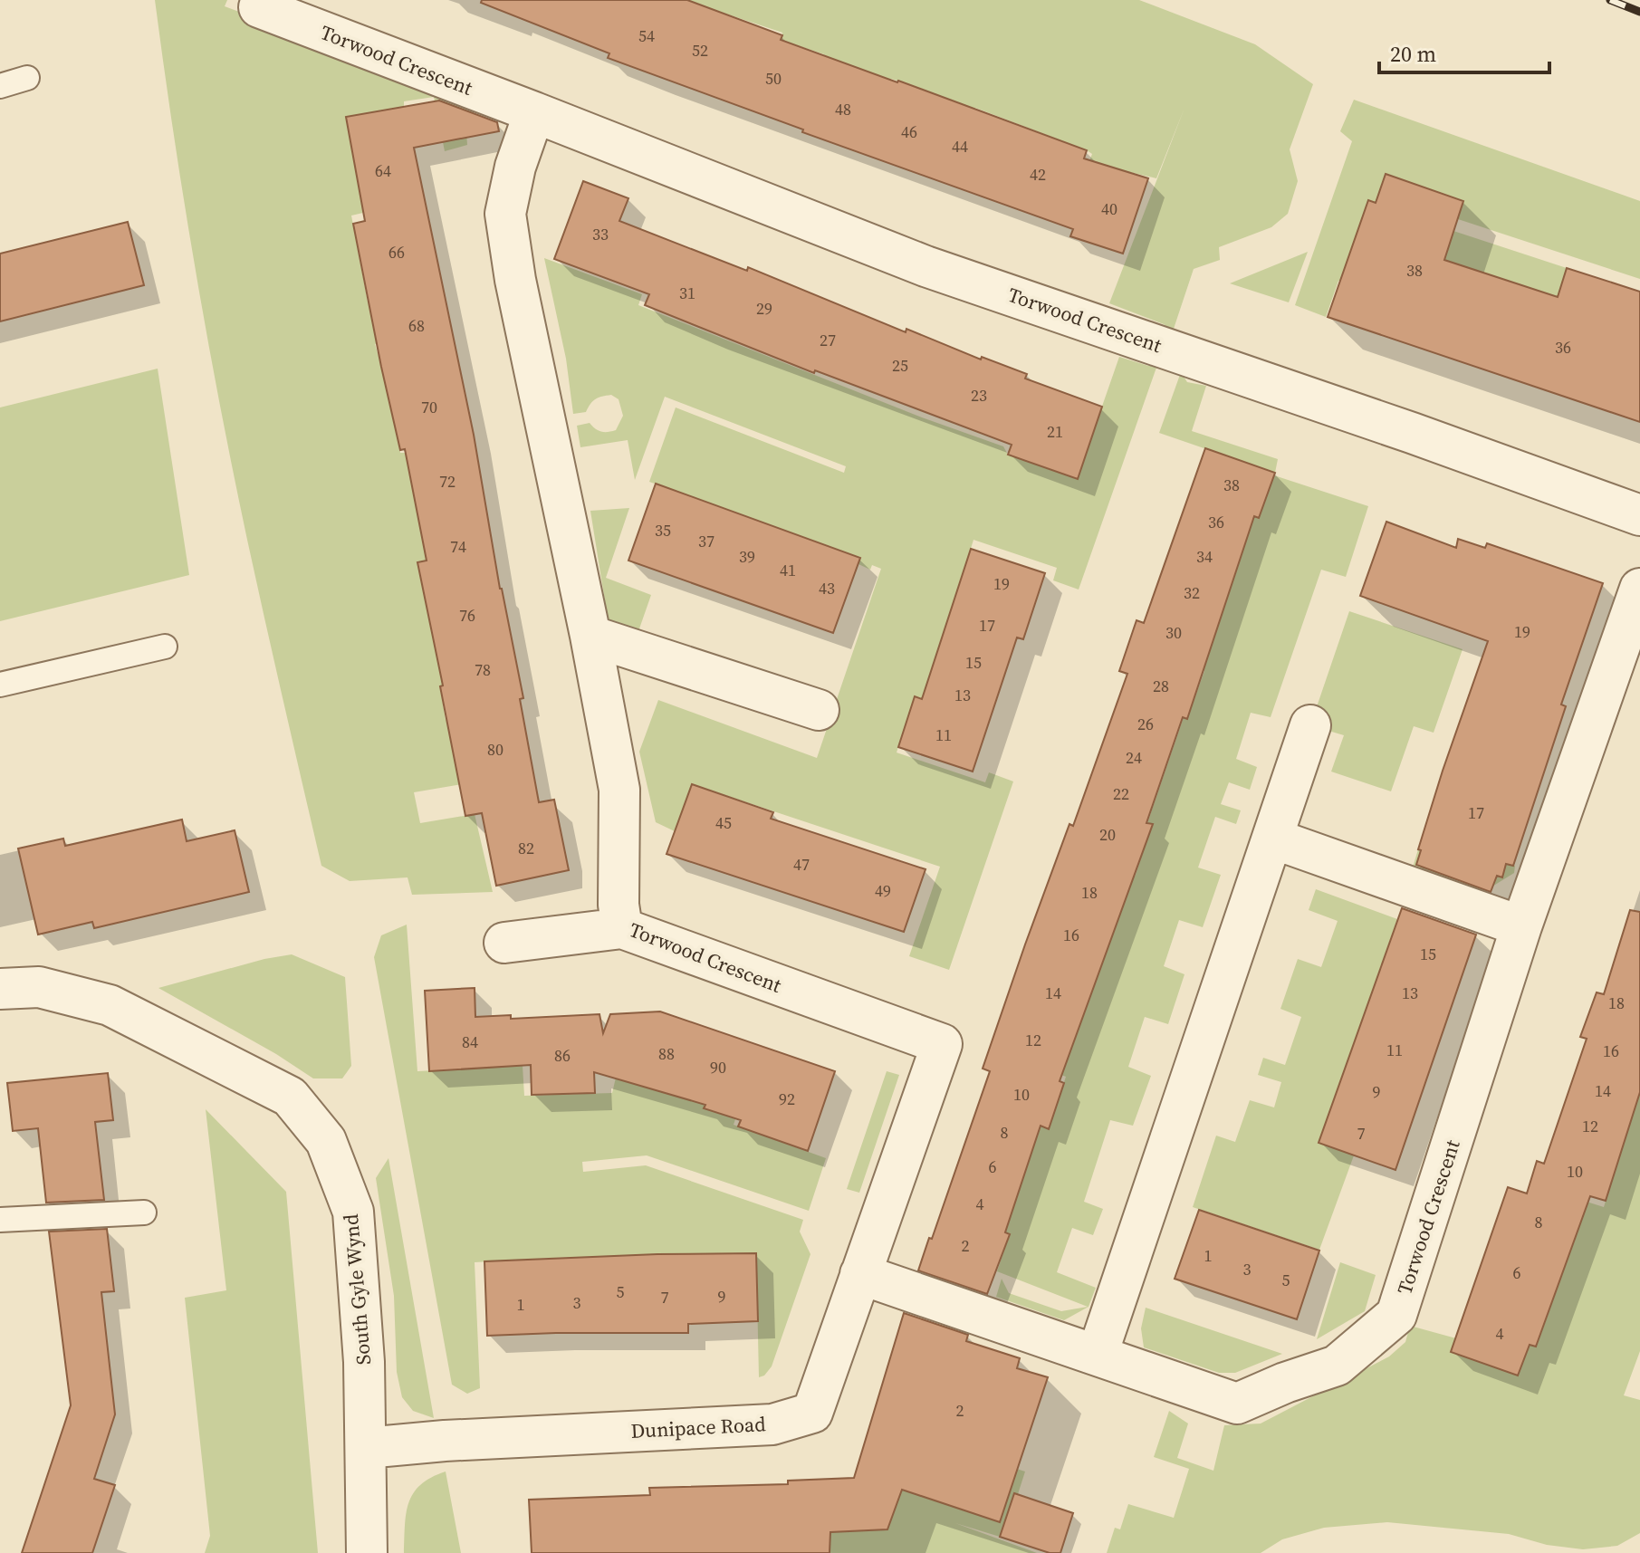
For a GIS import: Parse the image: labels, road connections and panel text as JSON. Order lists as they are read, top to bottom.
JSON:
{
  "streets": {
    "street": ["Torwood Crescent", "South Gyle Wynd", "Dunipace Road"]
  },
  "crossings": [
    ["Torwood Crescent", "Dunipace Road"],
    ["South Gyle Wynd", "Dunipace Road"]
  ],
  "house_numbers": [
    "54",
    "52",
    "50",
    "48",
    "46",
    "44",
    "64",
    "42",
    "40",
    "33",
    "66",
    "38",
    "31",
    "29",
    "68",
    "27",
    "36",
    "25",
    "23",
    "70",
    "21",
    "72",
    "38",
    "36",
    "35",
    "37",
    "74",
    "39",
    "34",
    "41",
    "19",
    "43",
    "32",
    "76",
    "17",
    "19",
    "30",
    "15",
    "78",
    "28",
    "13",
    "26",
    "11",
    "80",
    "24",
    "22",
    "17",
    "45",
    "20",
    "82",
    "47",
    "49",
    "18",
    "16",
    "15",
    "14",
    "13",
    "18",
    "12",
    "84",
    "11",
    "16",
    "88",
    "86",
    "90",
    "14",
    "9",
    "10",
    "92",
    "12",
    "8",
    "7",
    "6",
    "10",
    "4",
    "8",
    "2",
    "1",
    "3",
    "6",
    "5",
    "5",
    "9",
    "7",
    "3",
    "1",
    "4",
    "2"
  ],
  "scale_bar": "20 m"
}
